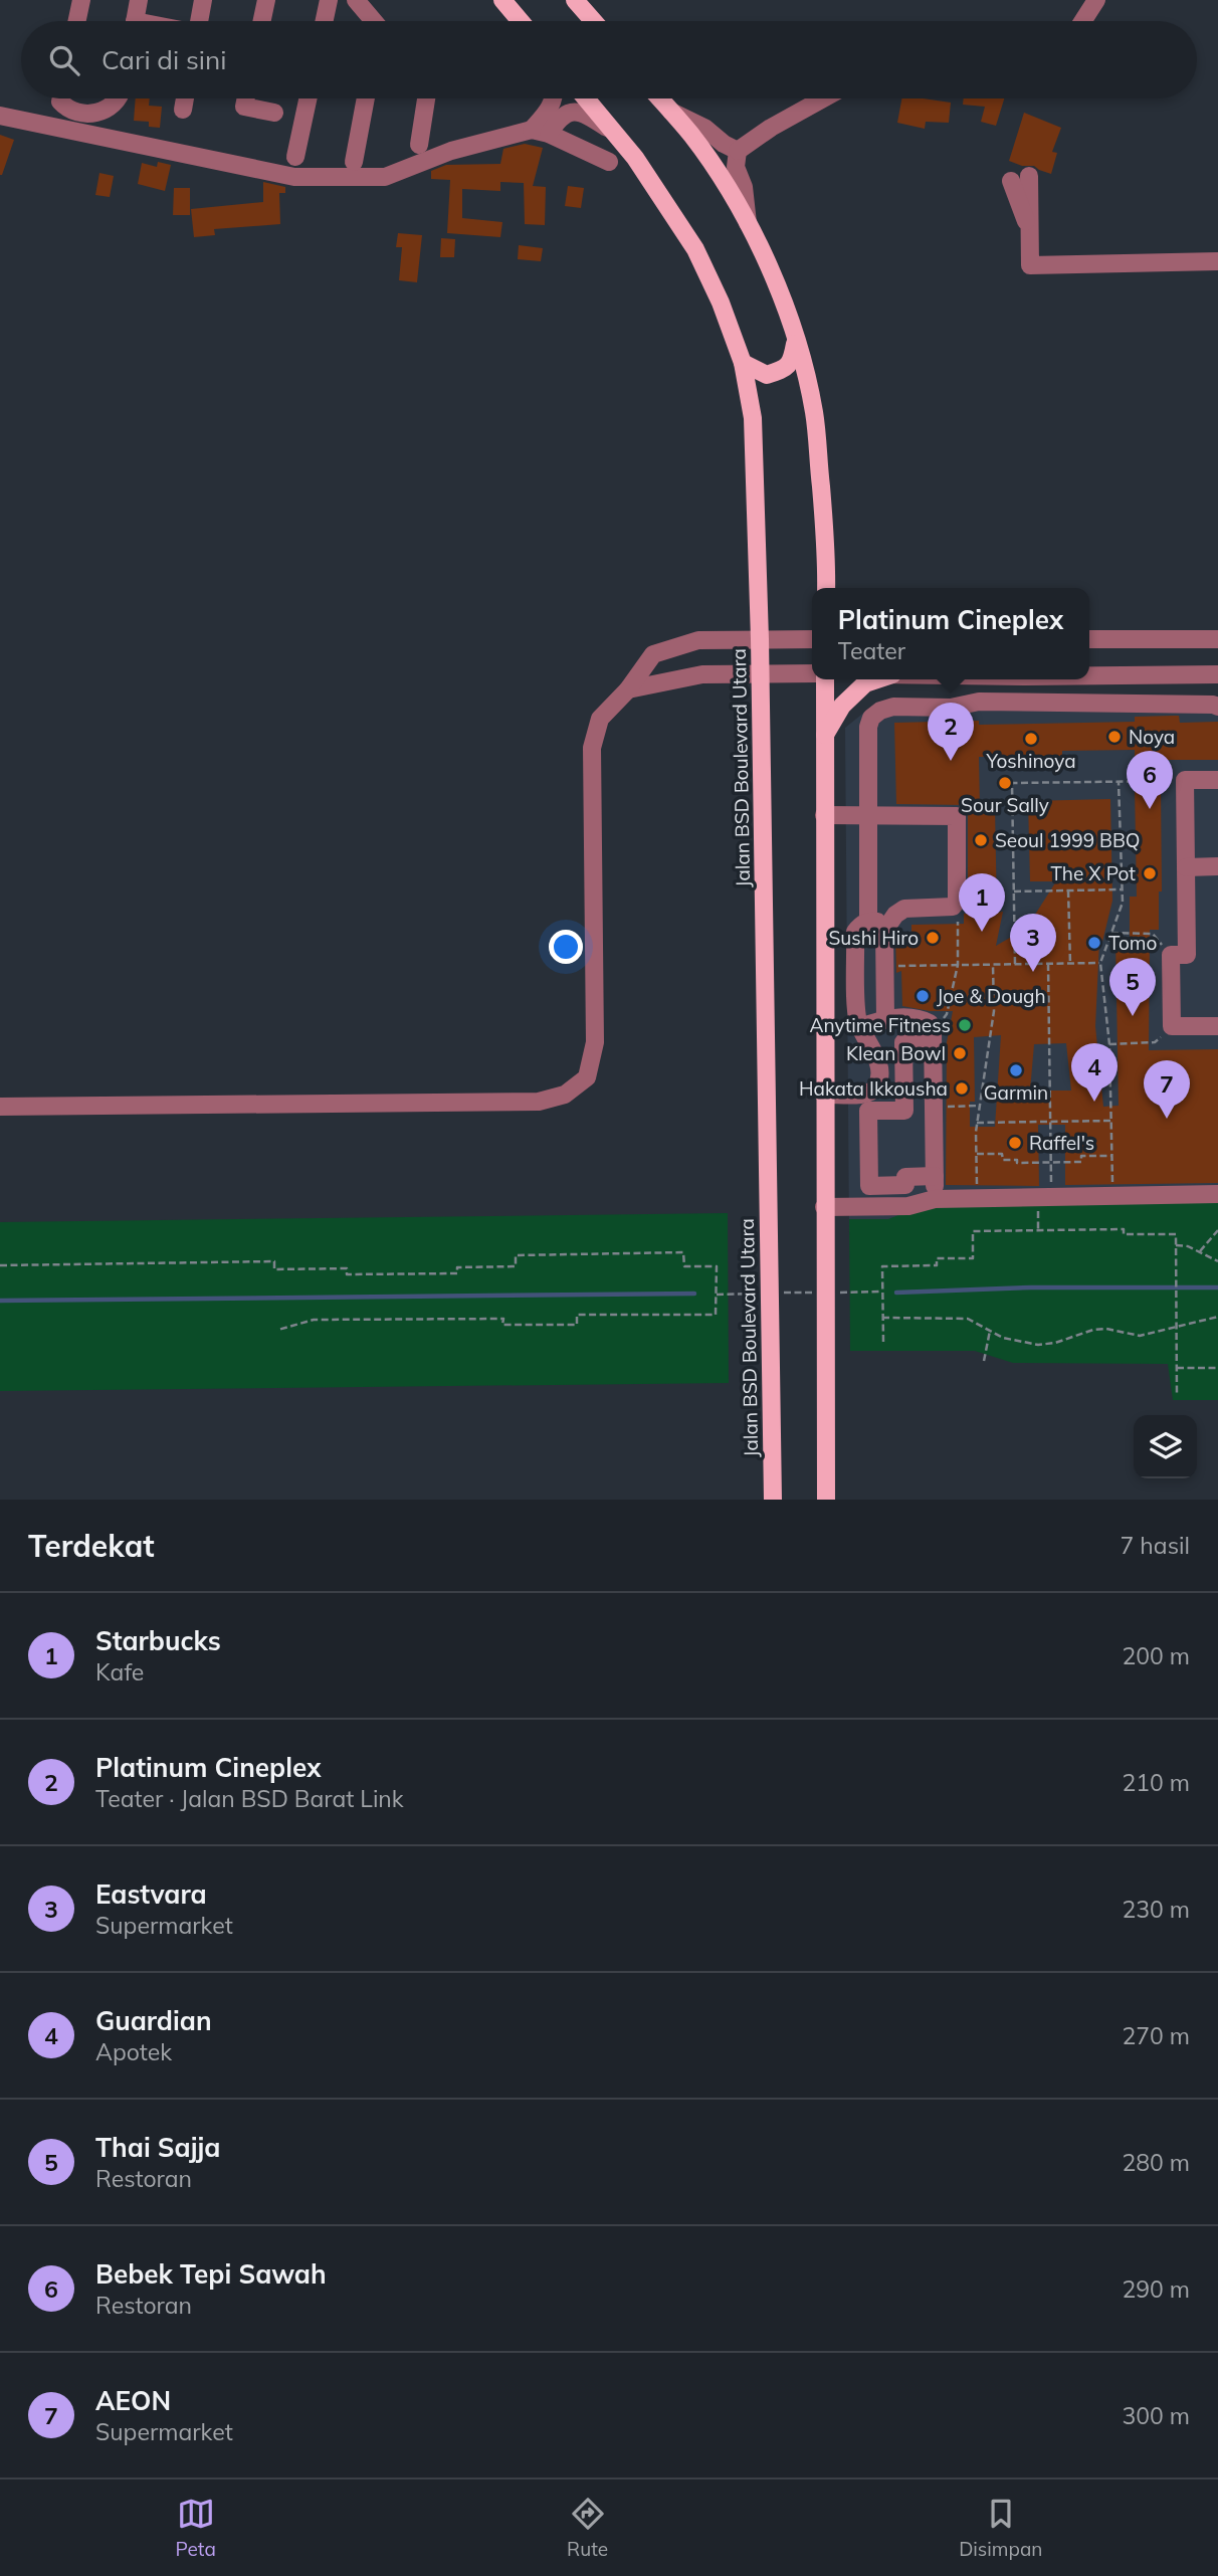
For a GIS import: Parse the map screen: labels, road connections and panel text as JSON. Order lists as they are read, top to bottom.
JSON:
{
  "streets": {
    "main road": ["Jalan BSD Boulevard Utara"]
  },
  "places": [
    "Noya",
    "Yoshinoya",
    "Sour Sally",
    "Seoul 1999 BBQ",
    "The X Pot",
    "Sushi Hiro",
    "Tomo",
    "Joe & Dough",
    "Anytime Fitness",
    "Klean Bowl",
    "Garmin",
    "Hakata Ikkousha",
    "Raffel's"
  ],
  "page": {
    "search": "Cari di sini",
    "popup": ["Platinum Cineplex", "Teater"],
    "pins": [
      "2",
      "6",
      "1",
      "3",
      "5",
      "4",
      "7"
    ],
    "heading": ["Terdekat", "7 hasil"],
    "list": [
      {
        "mark": "1",
        "name": "Starbucks",
        "note": "Kafe",
        "value": "200 m"
      },
      {
        "mark": "2",
        "name": "Platinum Cineplex",
        "note": "Teater · Jalan BSD Barat Link",
        "value": "210 m"
      },
      {
        "mark": "3",
        "name": "Eastvara",
        "note": "Supermarket",
        "value": "230 m"
      },
      {
        "mark": "4",
        "name": "Guardian",
        "note": "Apotek",
        "value": "270 m"
      },
      {
        "mark": "5",
        "name": "Thai Sajja",
        "note": "Restoran",
        "value": "280 m"
      },
      {
        "mark": "6",
        "name": "Bebek Tepi Sawah",
        "note": "Restoran",
        "value": "290 m"
      },
      {
        "mark": "7",
        "name": "AEON",
        "note": "Supermarket",
        "value": "300 m"
      }
    ],
    "nav": ["Peta", "Rute", "Disimpan"]
  }
}
